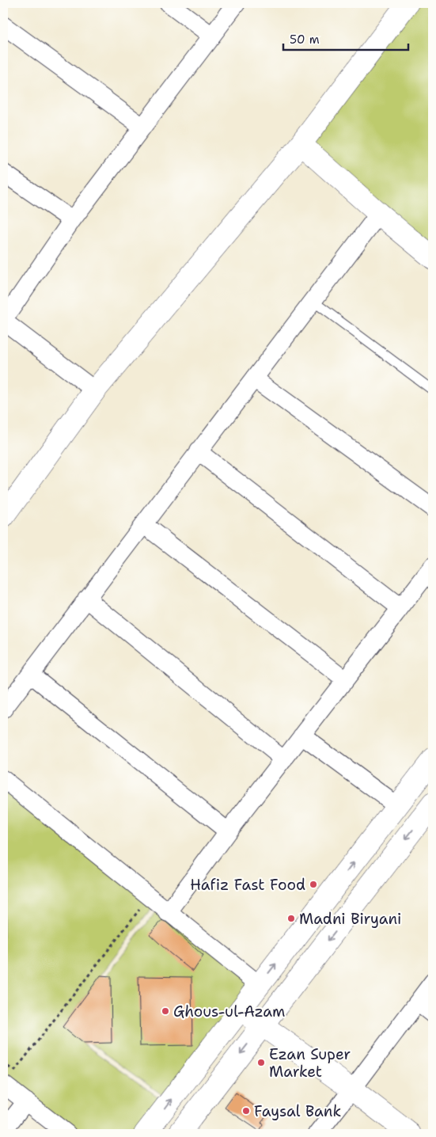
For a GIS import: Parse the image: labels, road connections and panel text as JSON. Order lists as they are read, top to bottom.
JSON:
{
  "places": [
    "Hafiz Fast Food",
    "Madni Biryani",
    "Ghous-ul-Azam",
    "Ezan Super Market",
    "Faysal Bank"
  ],
  "scale_bar": "50 m"
}
